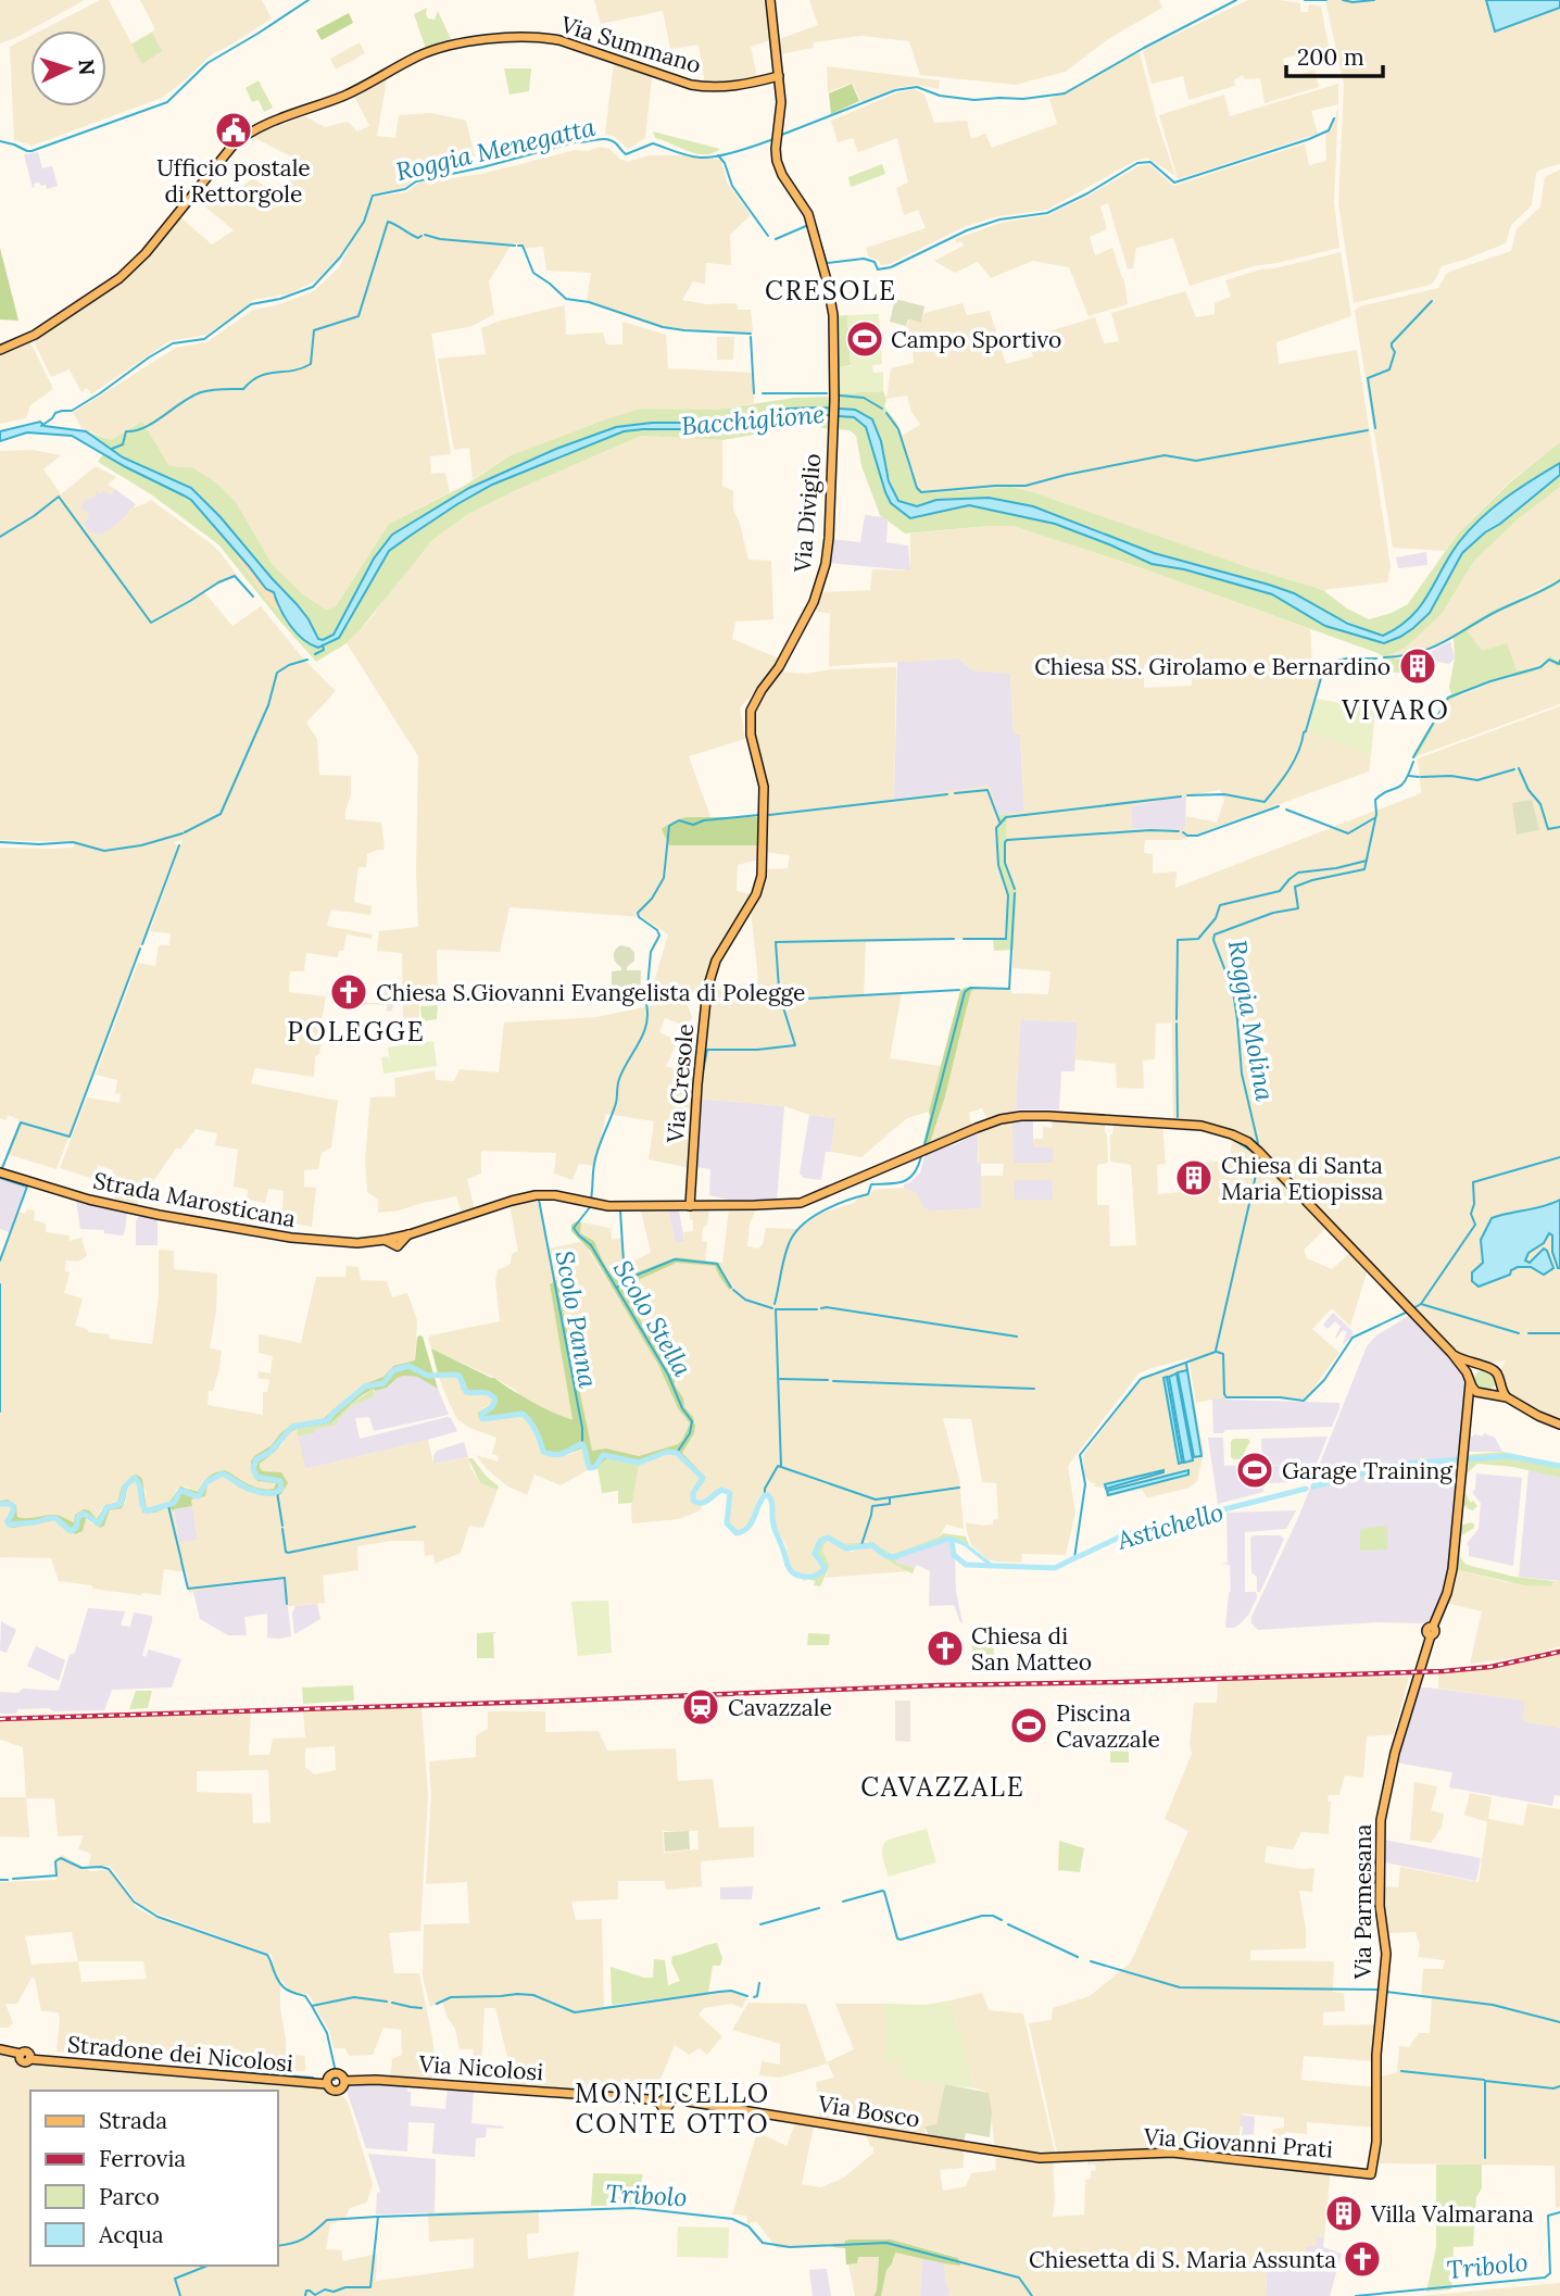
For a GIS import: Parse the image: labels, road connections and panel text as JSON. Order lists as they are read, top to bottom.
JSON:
{
  "streets": {
    "main road": [
      "Via Summano",
      "Via Diviglio",
      "Via Cresole",
      "Strada Marosticana",
      "Via Parmesana",
      "Stradone dei Nicolosi",
      "Via Nicolosi",
      "Via Bosco",
      "Via Giovanni Prati"
    ]
  },
  "crossings": [
    ["Via Summano", "Via Diviglio"],
    ["Via Diviglio", "Via Cresole"],
    ["Via Cresole", "Strada Marosticana"],
    ["Via Parmesana", "Via Giovanni Prati"],
    ["Stradone dei Nicolosi", "Via Nicolosi"],
    ["Via Nicolosi", "Via Bosco"],
    ["Via Bosco", "Via Giovanni Prati"]
  ],
  "districts": [
    "CRESOLE",
    "VIVARO",
    "POLEGGE",
    "CAVAZZALE",
    "MONTICELLO CONTE OTTO"
  ],
  "water": [
    "Roggia Menegatta",
    "Bacchiglione",
    "Roggia Molina",
    "Scolo Stella",
    "Scolo Panna",
    "Astichello",
    "Tribolo"
  ],
  "places": {
    "public building": ["Ufficio postale di Rettorgole"],
    "sports": ["Campo Sportivo", "Garage Training", "Piscina Cavazzale"],
    "building": ["Chiesa SS. Girolamo e Bernardino", "Chiesa di Santa Maria Etiopissa", "Villa Valmarana"],
    "church": ["Chiesa S.Giovanni Evangelista di Polegge", "Chiesa di San Matteo", "Chiesetta di S. Maria Assunta"],
    "station": ["Cavazzale"]
  },
  "legend": [
    "Strada",
    "Ferrovia",
    "Parco",
    "Acqua"
  ],
  "scale_bar": "200 m",
  "north": "right"
}
